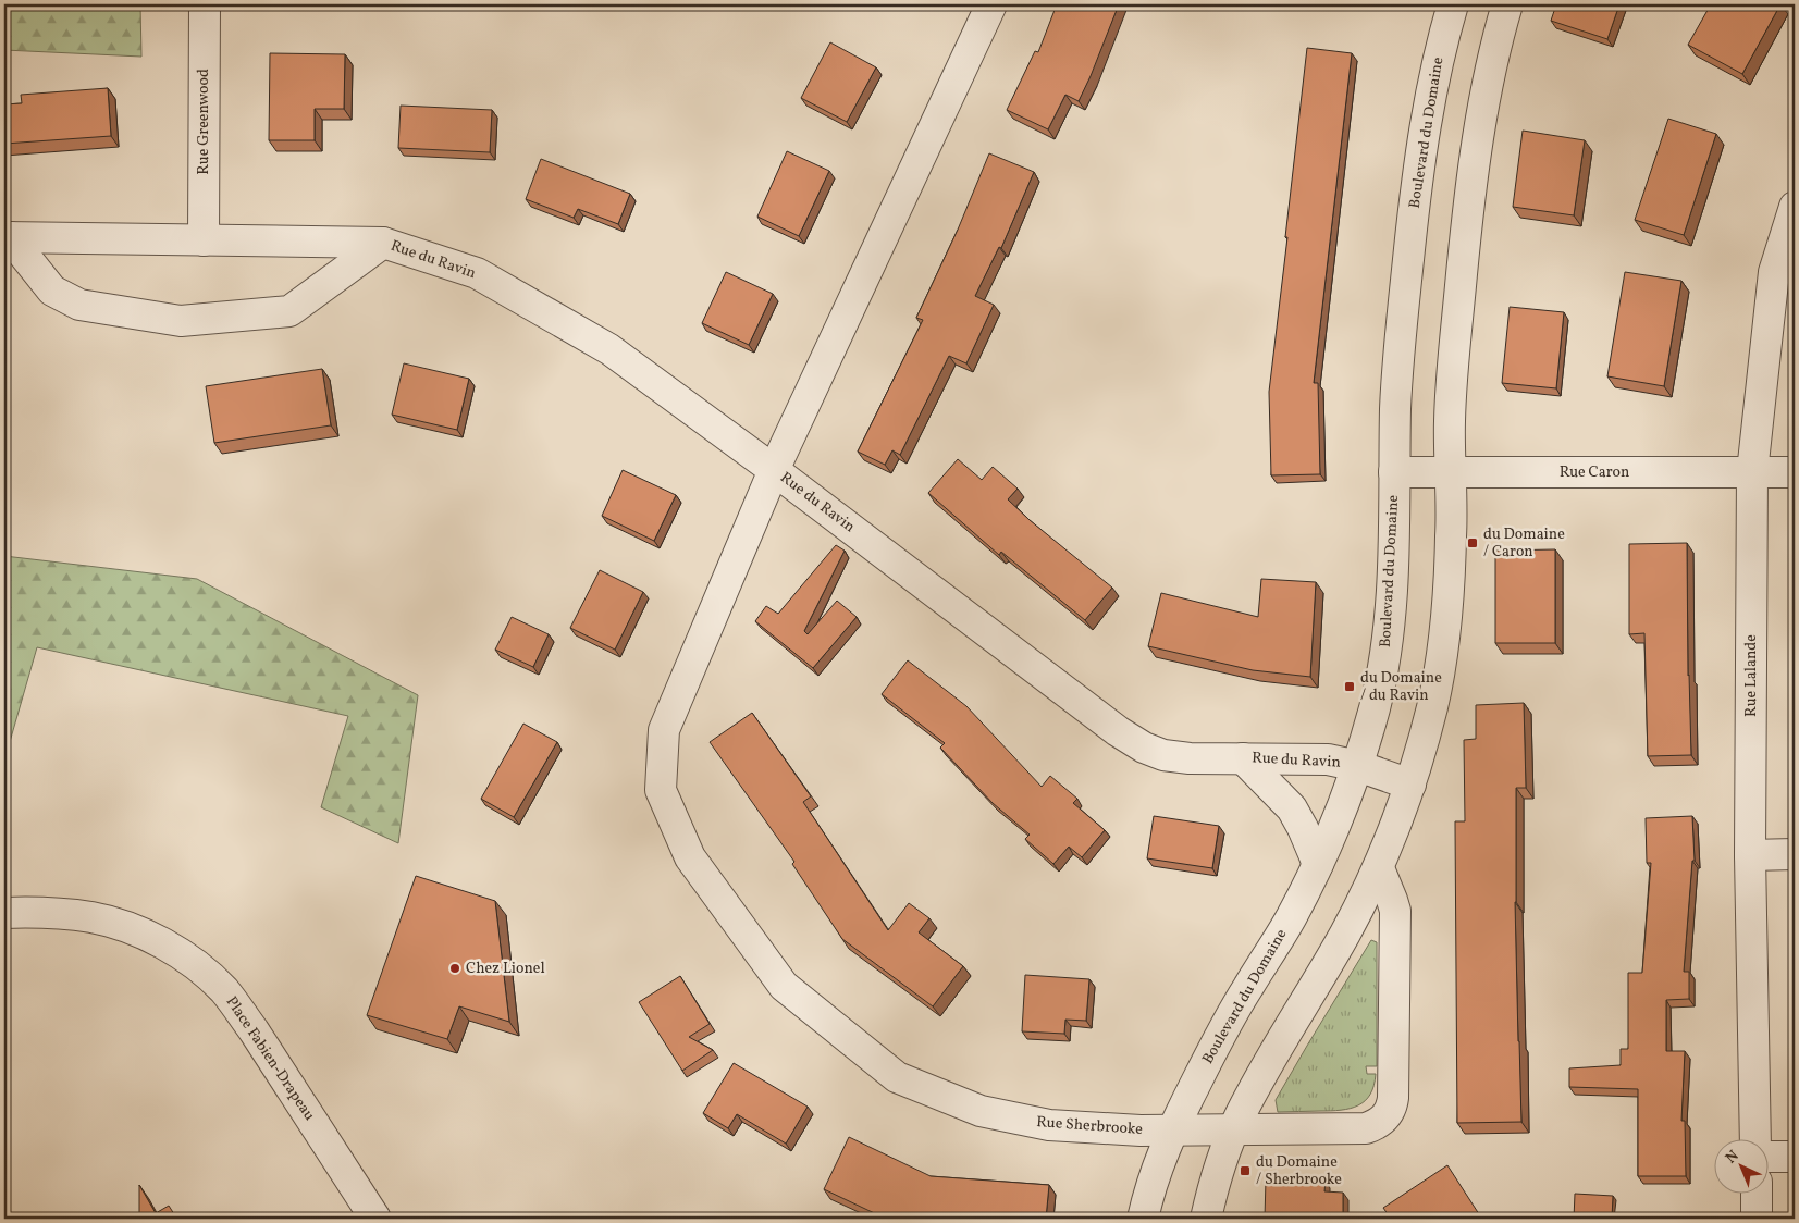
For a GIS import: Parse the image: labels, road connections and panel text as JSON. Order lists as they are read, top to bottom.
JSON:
{
  "streets": {
    "street": [
      "Rue Greenwood",
      "Boulevard du Domaine",
      "Rue du Ravin",
      "Rue Caron",
      "Rue Lalande",
      "Place Fabien-Drapeau",
      "Rue Sherbrooke"
    ]
  },
  "crossings": [
    ["Rue Greenwood", "Rue du Ravin"],
    ["Boulevard du Domaine", "Rue du Ravin"],
    ["Boulevard du Domaine", "Rue Caron"],
    ["Boulevard du Domaine", "Rue Sherbrooke"],
    ["Rue du Ravin", "Rue Sherbrooke"],
    ["Rue Caron", "Rue Lalande"]
  ],
  "places": {
    "transit": ["du Domaine / Caron", "du Domaine / du Ravin", "du Domaine / Sherbrooke"],
    "other": ["Chez Lionel"]
  },
  "north": "top left"
}
